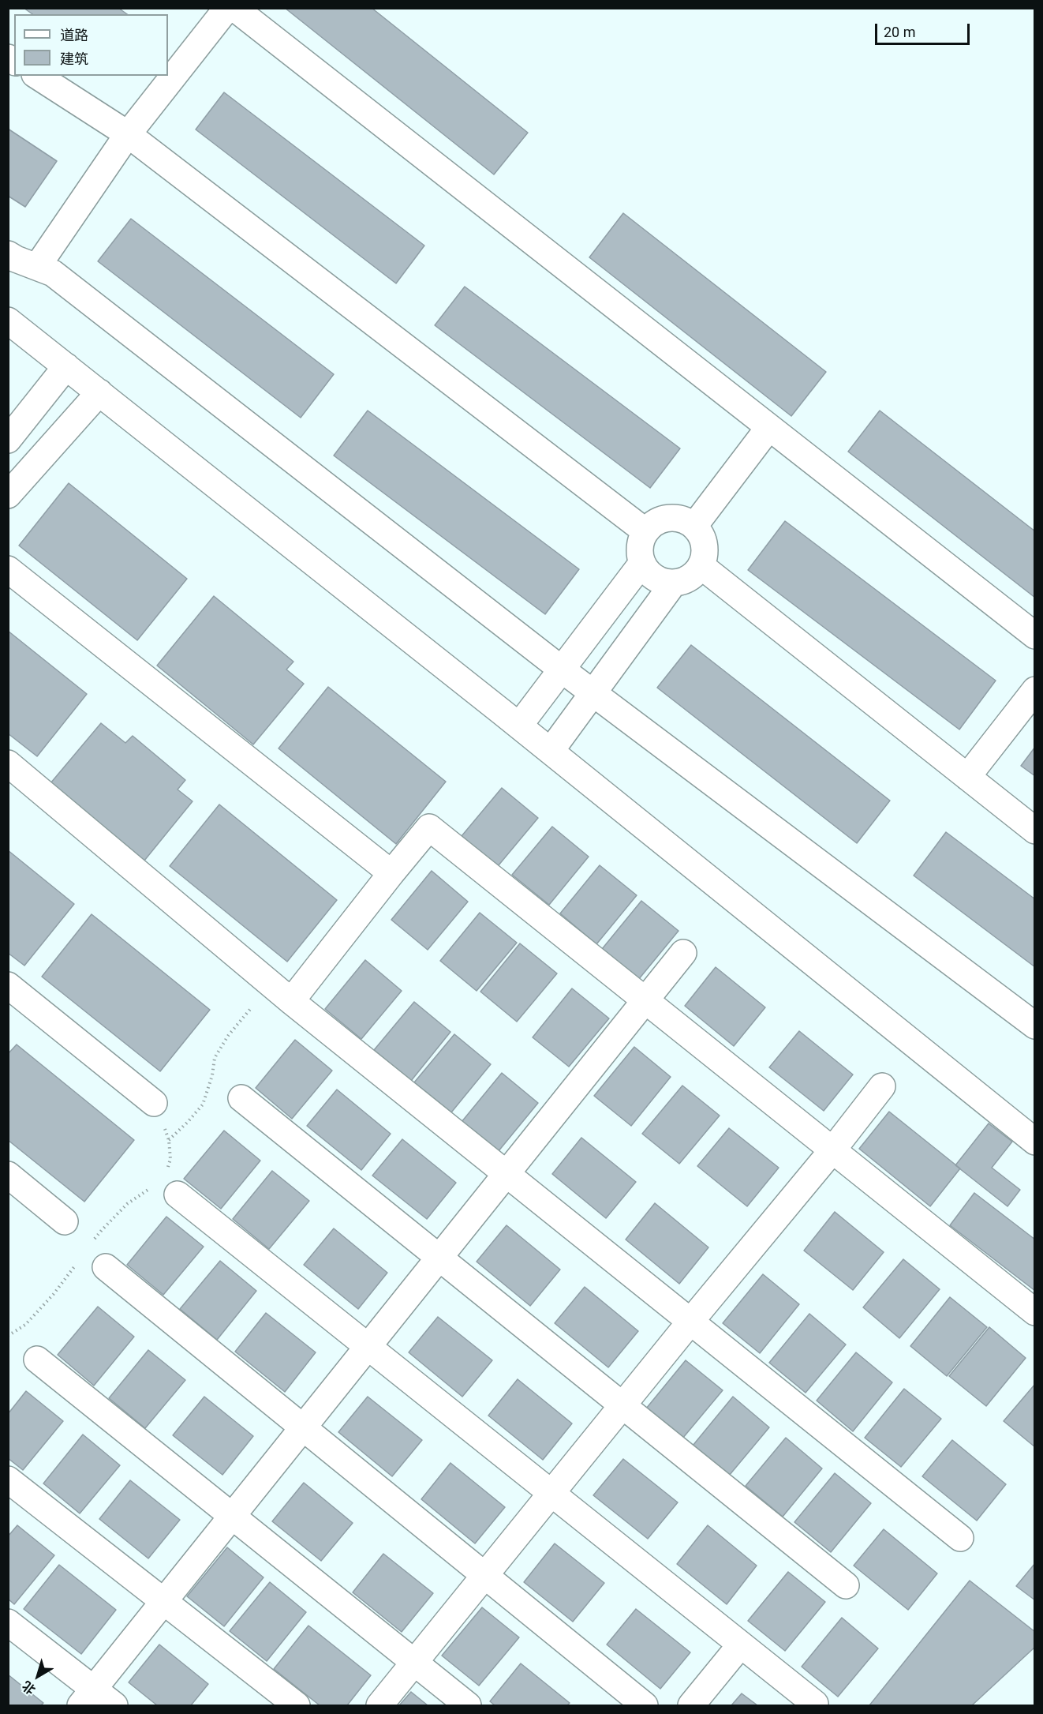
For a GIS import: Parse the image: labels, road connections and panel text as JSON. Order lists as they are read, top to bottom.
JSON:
{
  "legend": ["道路", "建筑"],
  "scale_bar": "20 m",
  "north": "bottom left"
}
